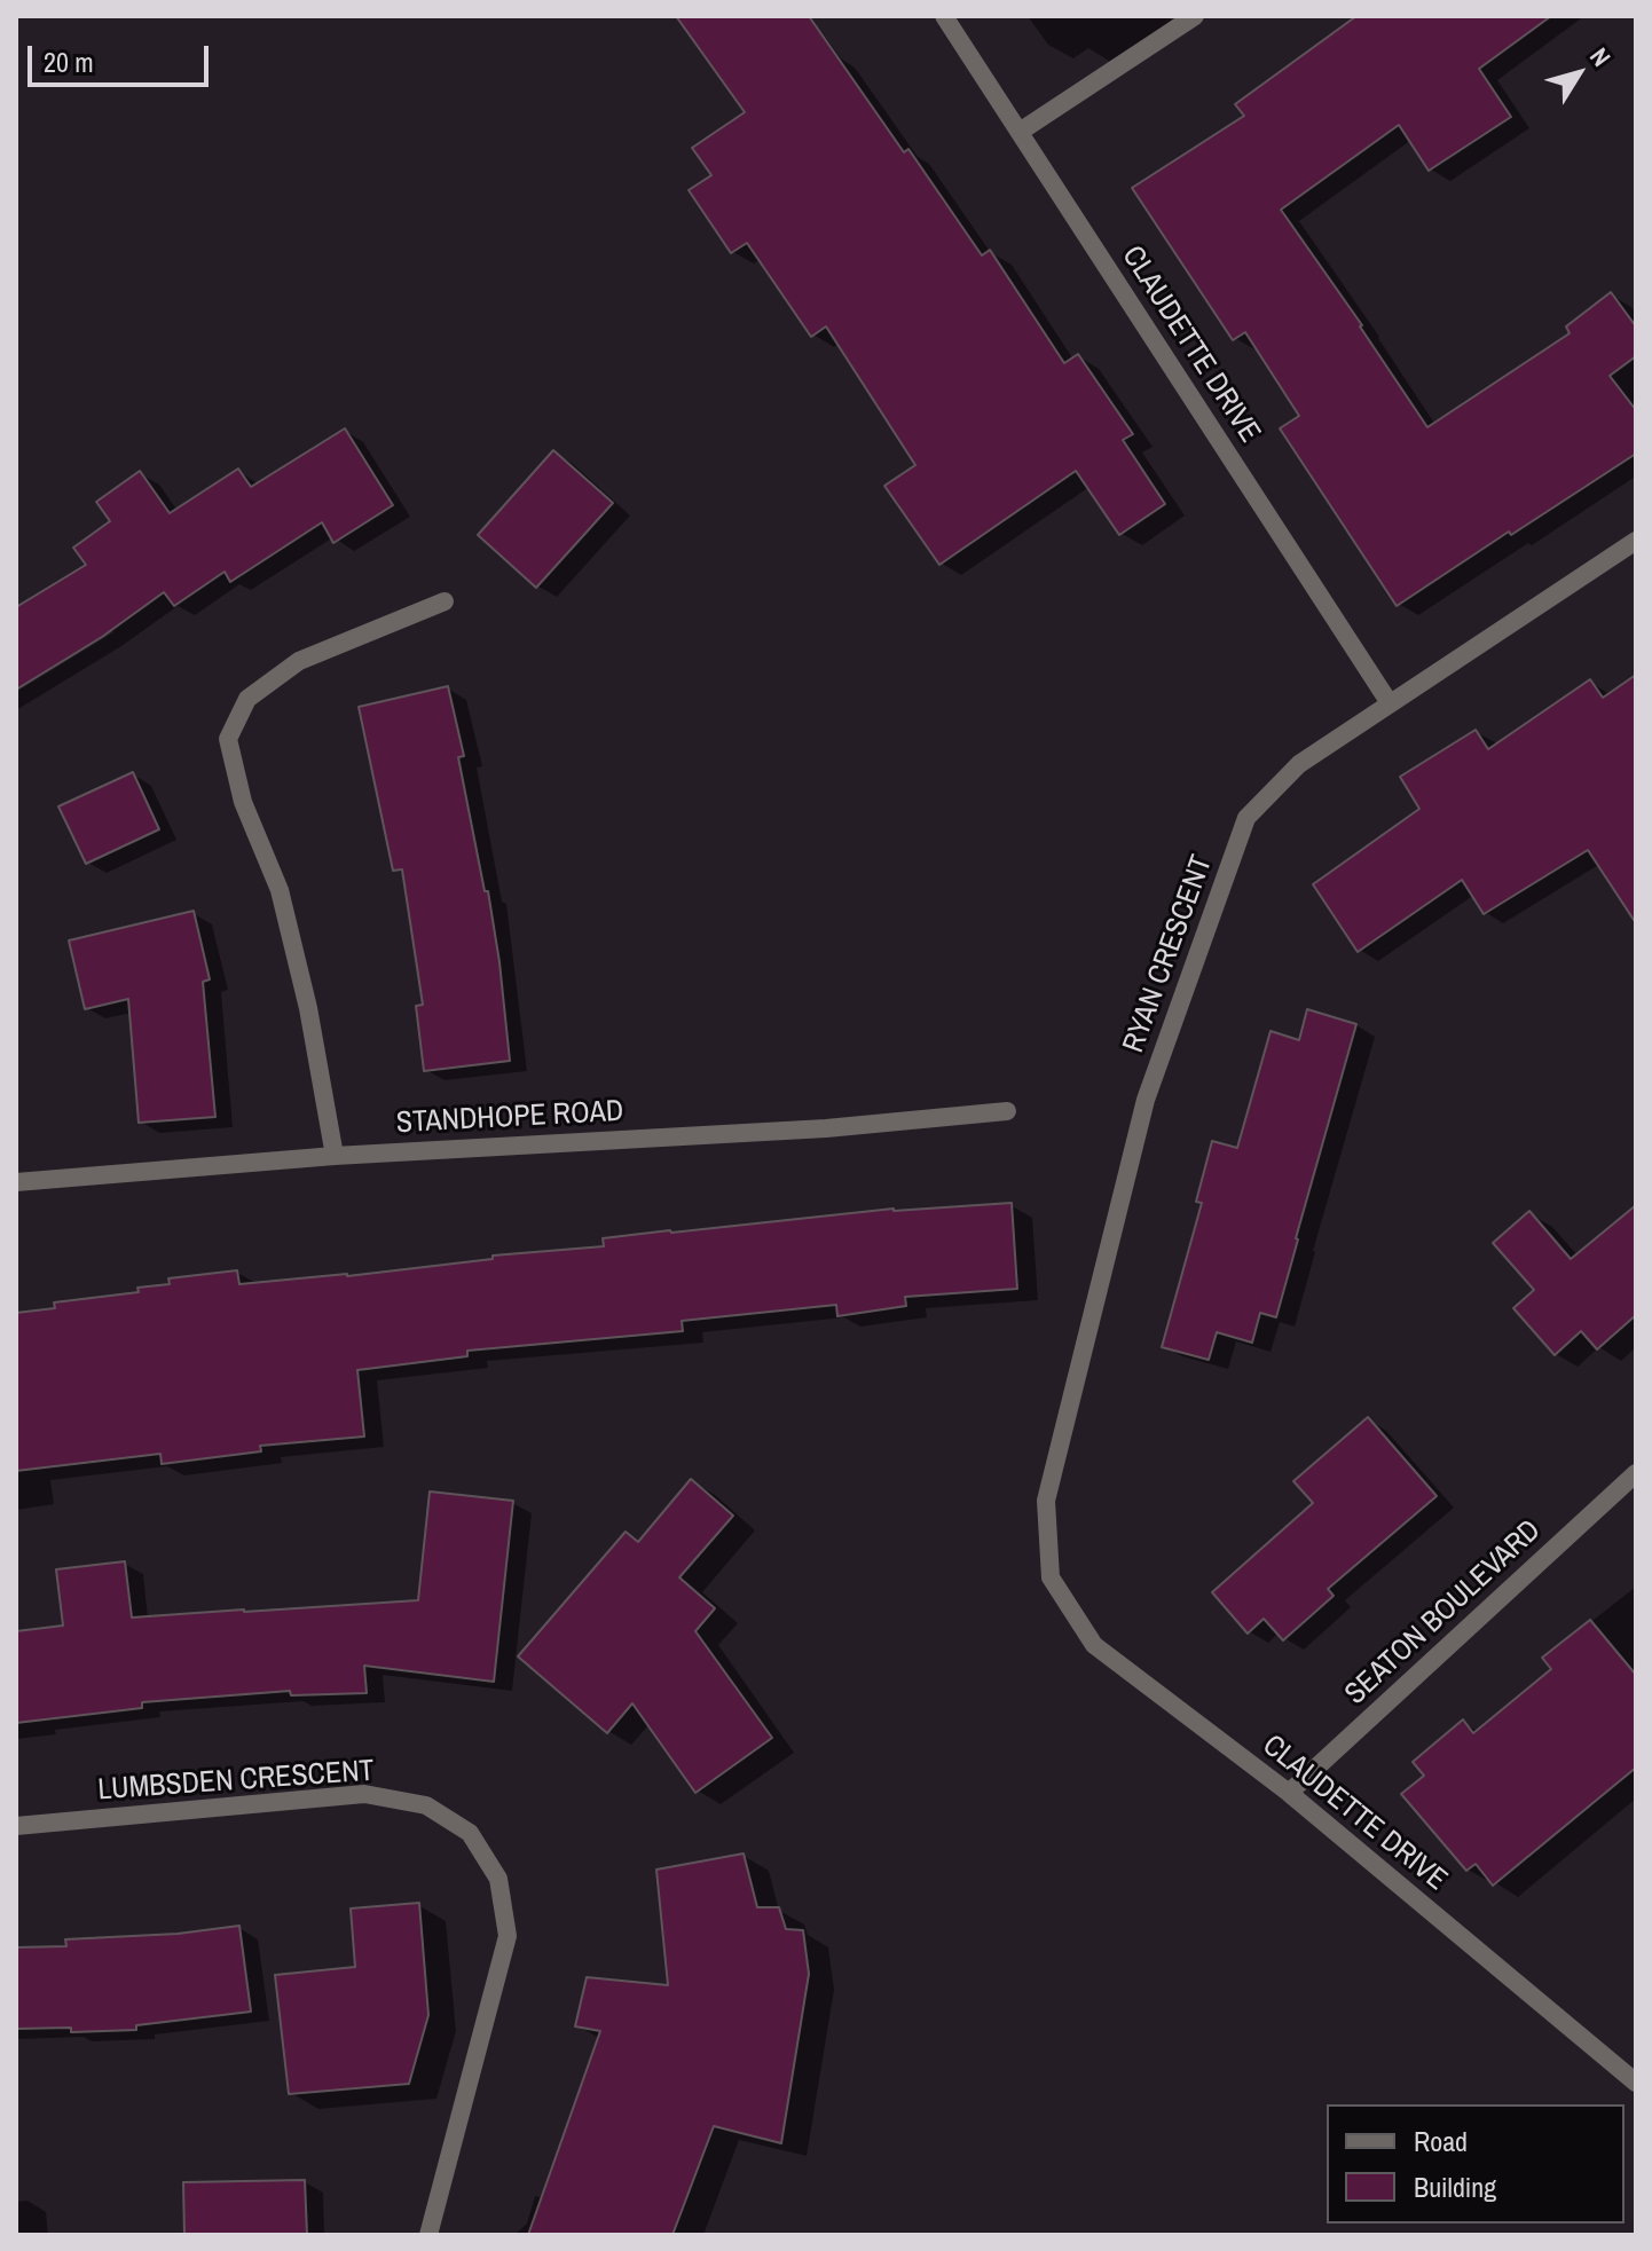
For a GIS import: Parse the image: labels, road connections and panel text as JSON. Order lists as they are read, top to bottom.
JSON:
{
  "streets": {
    "street": [
      "CLAUDETTE DRIVE",
      "RYAN CRESCENT",
      "STANDHOPE ROAD",
      "SEATON BOULEVARD",
      "LUMBSDEN CRESCENT"
    ]
  },
  "crossings": [
    ["CLAUDETTE DRIVE", "RYAN CRESCENT"],
    ["CLAUDETTE DRIVE", "SEATON BOULEVARD"]
  ],
  "legend": ["Road", "Building"],
  "scale_bar": "20 m",
  "north": "top right"
}
